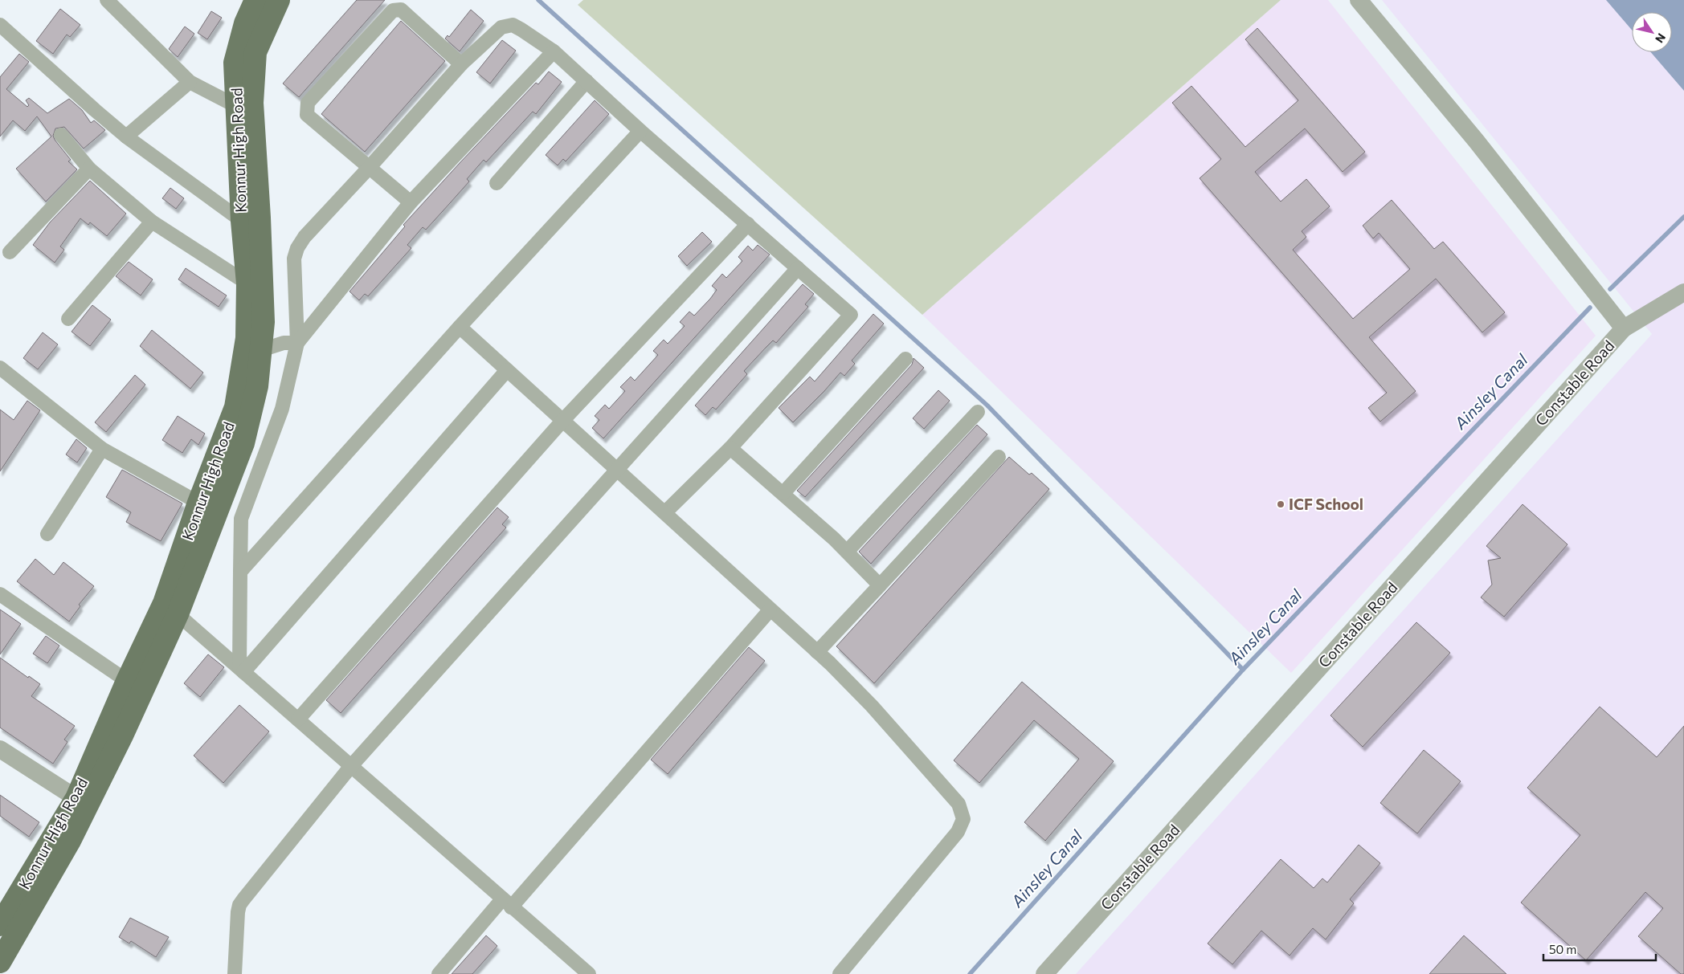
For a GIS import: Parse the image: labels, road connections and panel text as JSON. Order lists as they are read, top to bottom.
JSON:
{
  "streets": {
    "main road": ["Konnur High Road"],
    "street": ["Constable Road"]
  },
  "water": ["Ainsley Canal"],
  "places": ["ICF School"],
  "scale_bar": "50 m",
  "north": "bottom right"
}
